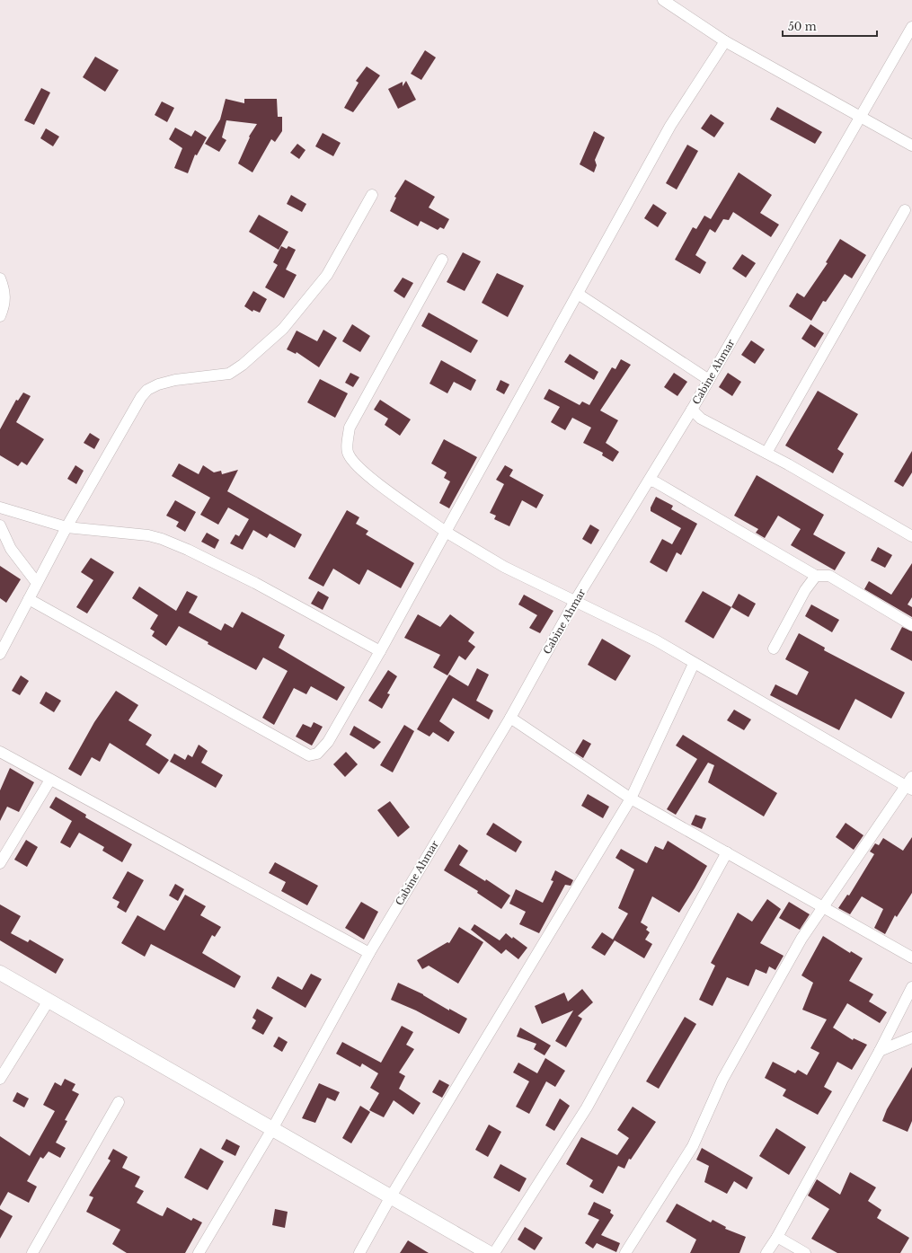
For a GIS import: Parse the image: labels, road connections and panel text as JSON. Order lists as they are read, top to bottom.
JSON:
{
  "streets": {
    "street": ["Cabine Ahmar"]
  },
  "scale_bar": "50 m"
}
